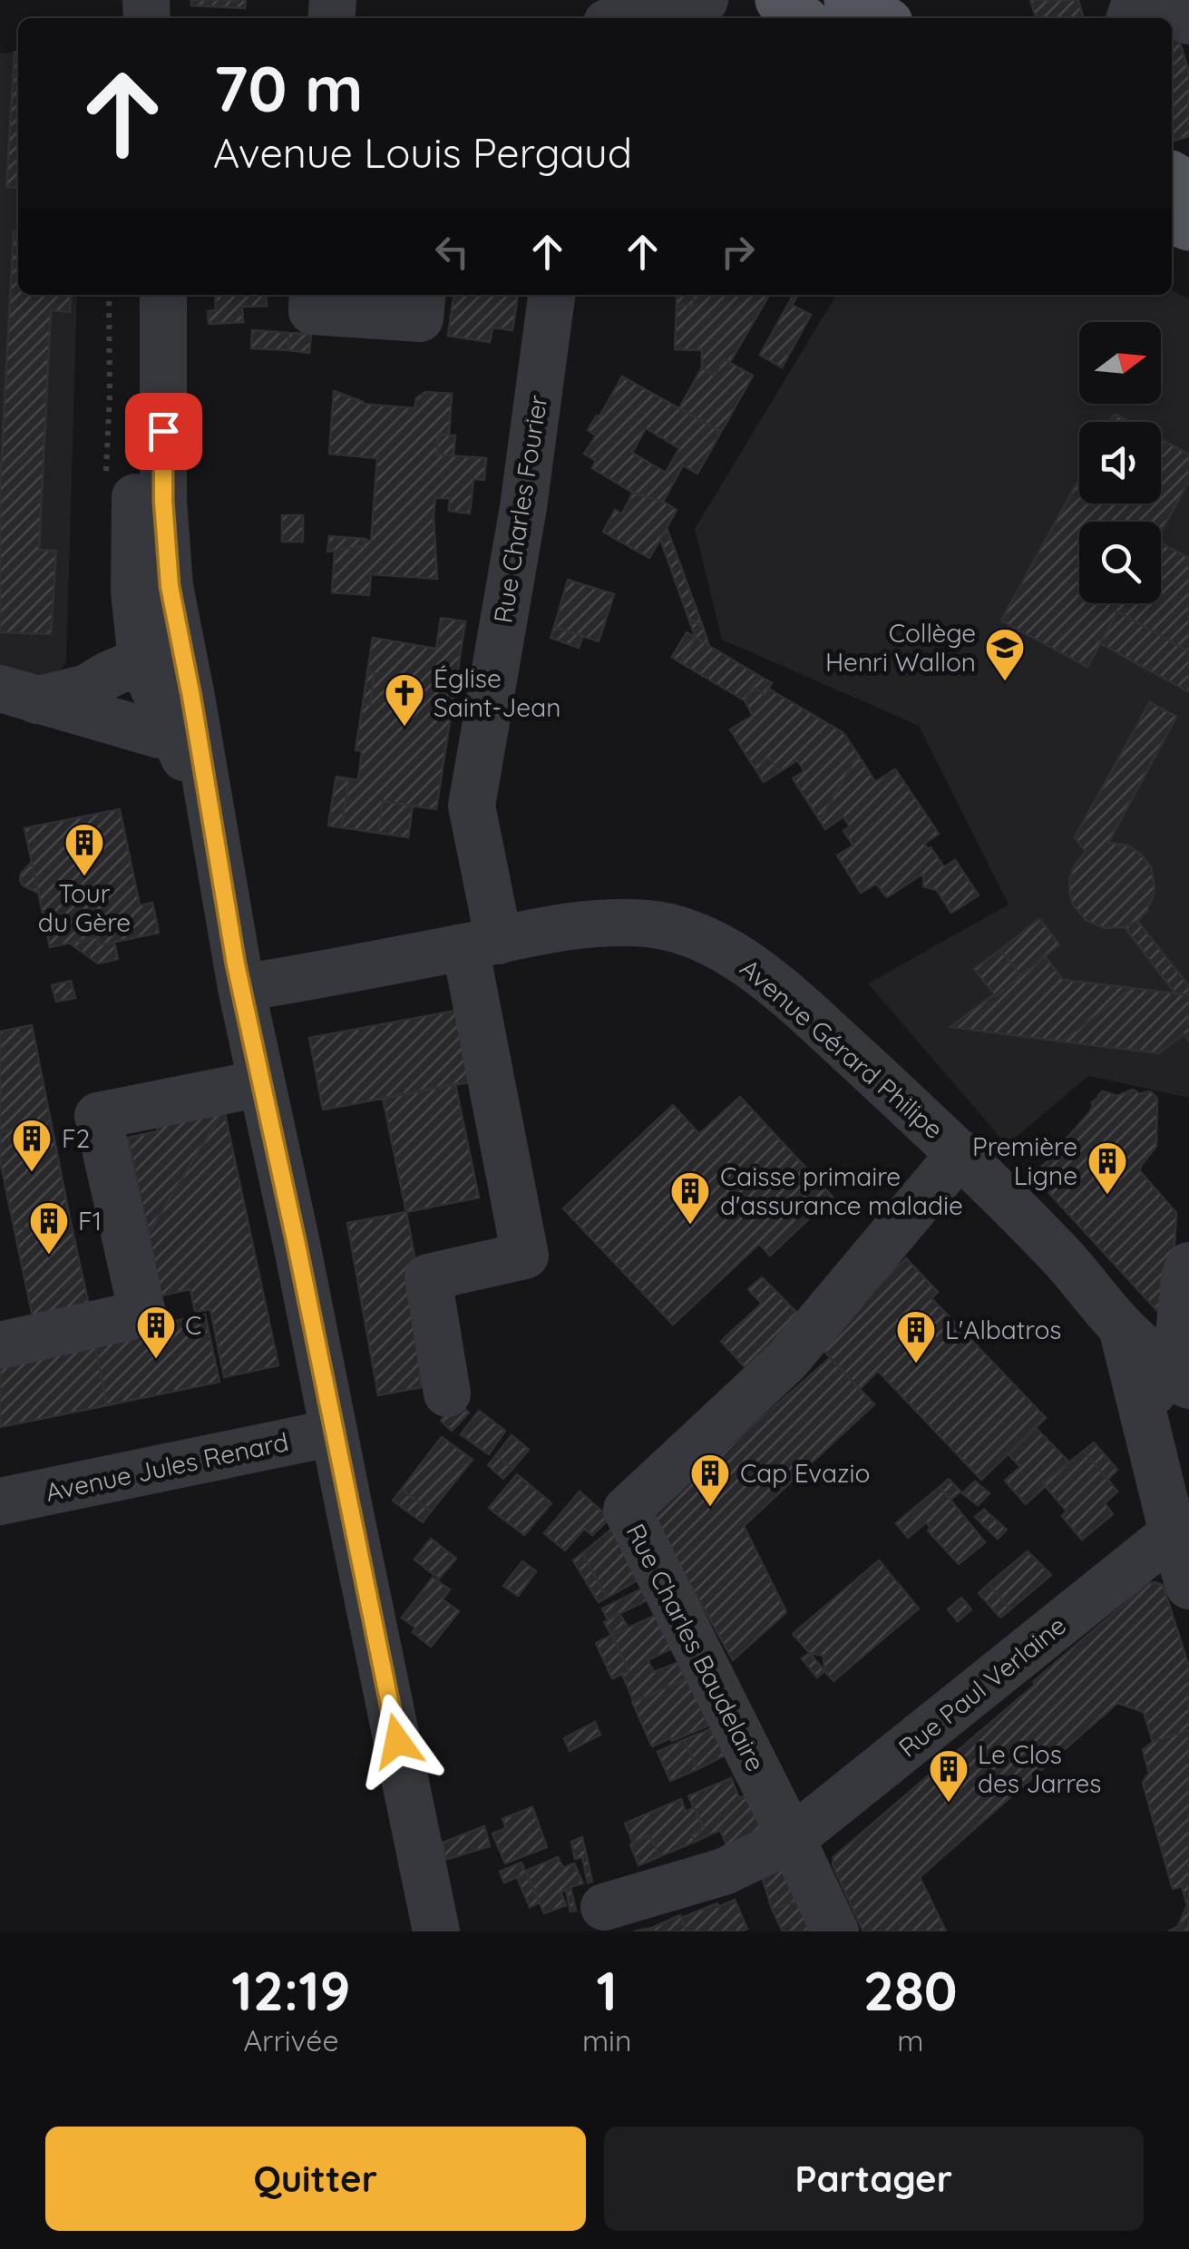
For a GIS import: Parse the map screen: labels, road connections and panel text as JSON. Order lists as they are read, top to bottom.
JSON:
{
  "streets": {
    "street": [
      "Rue Charles Fourier",
      "Avenue Gérard Philipe",
      "Avenue Jules Renard",
      "Rue Charles Baudelaire",
      "Rue Paul Verlaine"
    ]
  },
  "crossings": [
    ["Rue Charles Fourier", "Avenue Gérard Philipe"],
    ["Avenue Gérard Philipe", "Rue Charles Baudelaire"],
    ["Rue Charles Baudelaire", "Rue Paul Verlaine"]
  ],
  "places": {
    "school or university": ["Collège Henri Wallon"],
    "church": ["Église Saint-Jean"],
    "building": [
      "Tour du Gère",
      "F2",
      "Première Ligne",
      "Caisse primaire d'assurance maladie",
      "F1",
      "C",
      "L'Albatros",
      "Cap Evazio",
      "Le Clos des Jarres"
    ]
  },
  "north": "right",
  "page": {
    "turn": ["70 m", "Avenue Louis Pergaud"],
    "eta": [
      "12:19",
      "Arrivée",
      "1",
      "min",
      "280",
      "m"
    ],
    "buttons": ["Quitter", "Partager"]
  }
}
